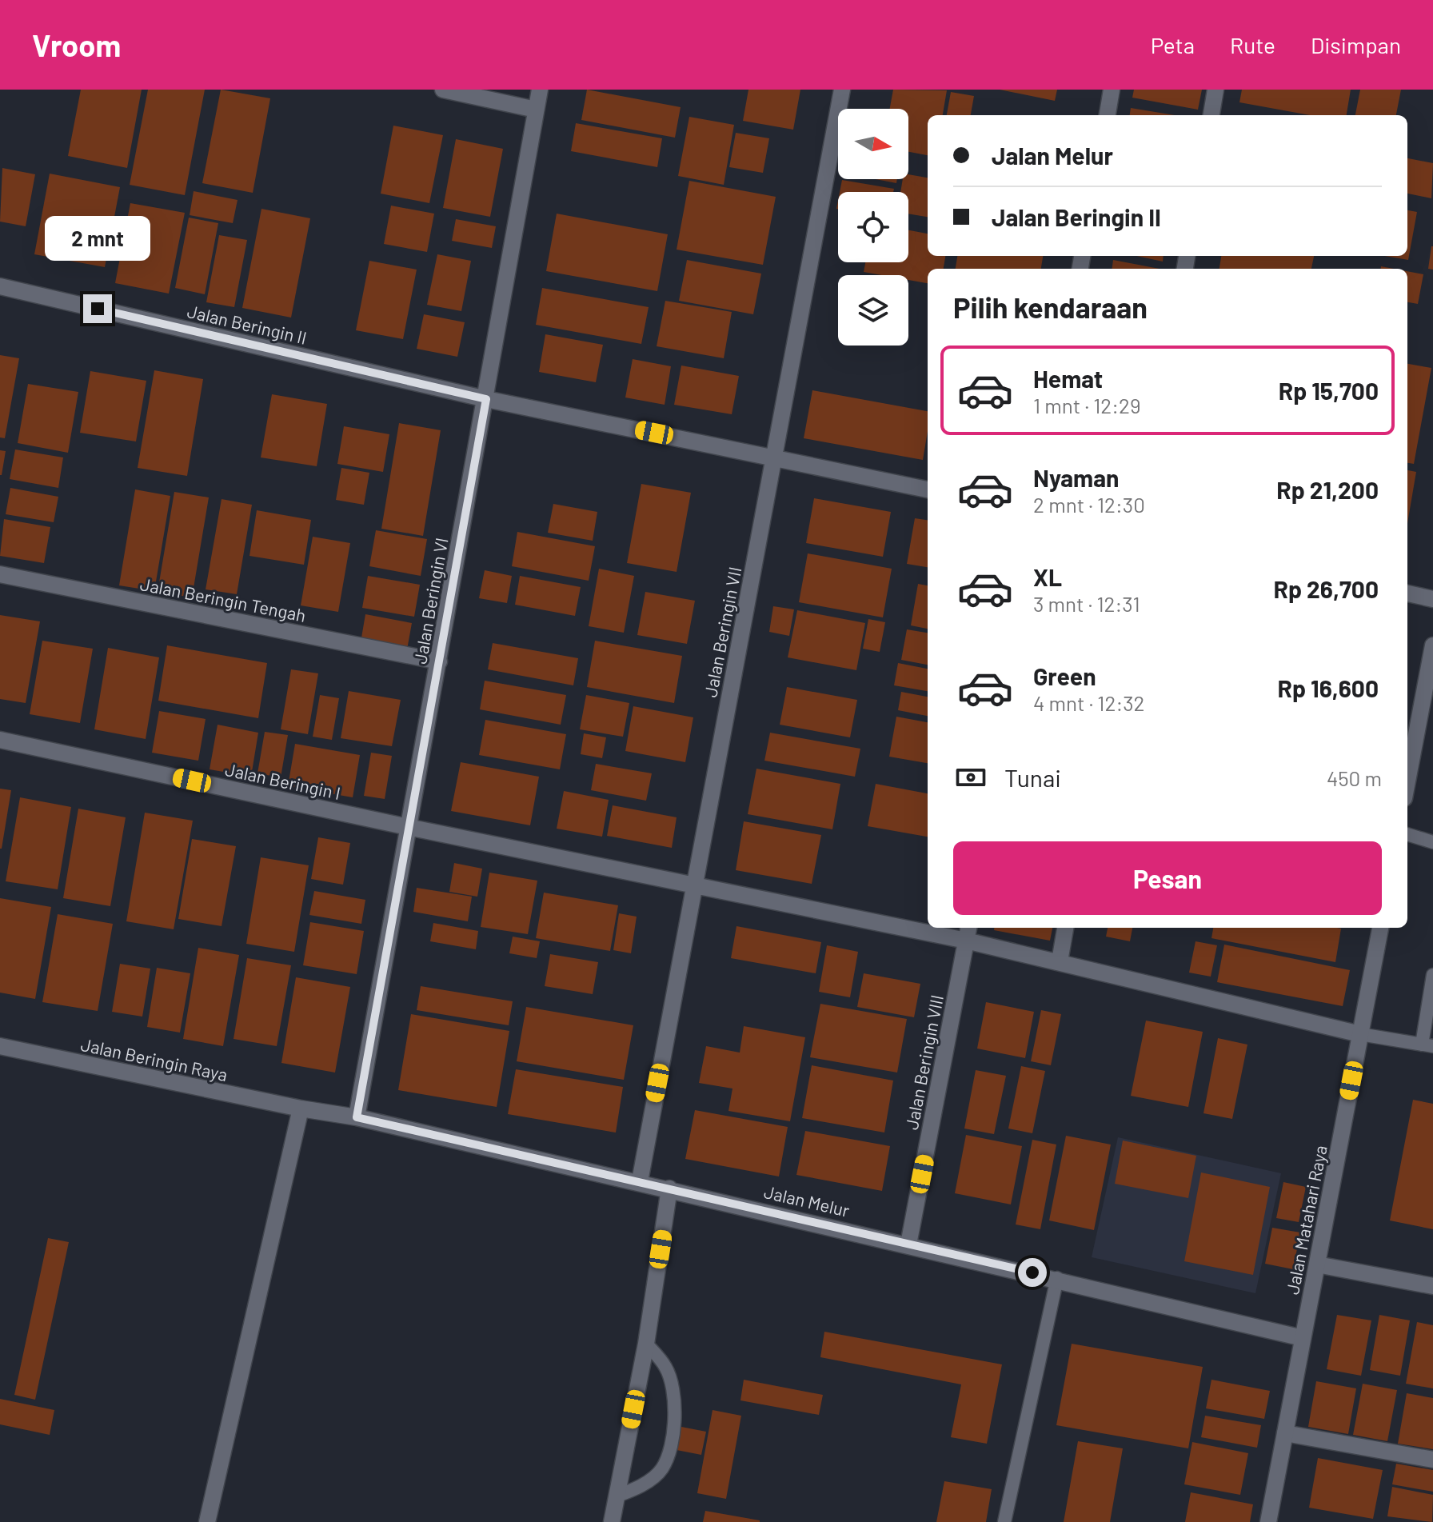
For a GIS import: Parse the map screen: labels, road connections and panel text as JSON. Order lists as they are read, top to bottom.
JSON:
{
  "streets": {
    "street": [
      "Jalan Beringin II",
      "Jalan Beringin Tengah",
      "Jalan Beringin VI",
      "Jalan Beringin VII",
      "Jalan Beringin I",
      "Jalan Beringin Raya",
      "Jalan Beringin VIII",
      "Jalan Melur",
      "Jalan Matahari Raya"
    ]
  },
  "crossings": [
    ["Jalan Beringin II", "Jalan Beringin VI"],
    ["Jalan Beringin II", "Jalan Beringin VII"],
    ["Jalan Beringin Tengah", "Jalan Beringin VI"],
    ["Jalan Beringin VI", "Jalan Beringin I"],
    ["Jalan Beringin VI", "Jalan Melur"],
    ["Jalan Beringin VII", "Jalan Beringin I"],
    ["Jalan Beringin VII", "Jalan Melur"],
    ["Jalan Beringin I", "Jalan Beringin VIII"],
    ["Jalan Beringin I", "Jalan Matahari Raya"],
    ["Jalan Beringin Raya", "Jalan Melur"],
    ["Jalan Beringin VIII", "Jalan Melur"],
    ["Jalan Melur", "Jalan Matahari Raya"]
  ],
  "north": "right",
  "page": {
    "header": "Vroom",
    "nav": ["Peta", "Rute", "Disimpan"],
    "banner": ["Jalan Melur", "Jalan Beringin II"],
    "bubble": "2 mnt",
    "heading": "Pilih kendaraan",
    "list": [
      {
        "name": "Hemat",
        "note": "1 mnt · 12:29",
        "value": "Rp 15,700"
      },
      {
        "name": "Nyaman",
        "note": "2 mnt · 12:30",
        "value": "Rp 21,200"
      },
      {
        "name": "XL",
        "note": "3 mnt · 12:31",
        "value": "Rp 26,700"
      },
      {
        "name": "Green",
        "note": "4 mnt · 12:32",
        "value": "Rp 16,600"
      }
    ],
    "pay": ["Tunai", "450 m"],
    "buttons": "Pesan"
  }
}
